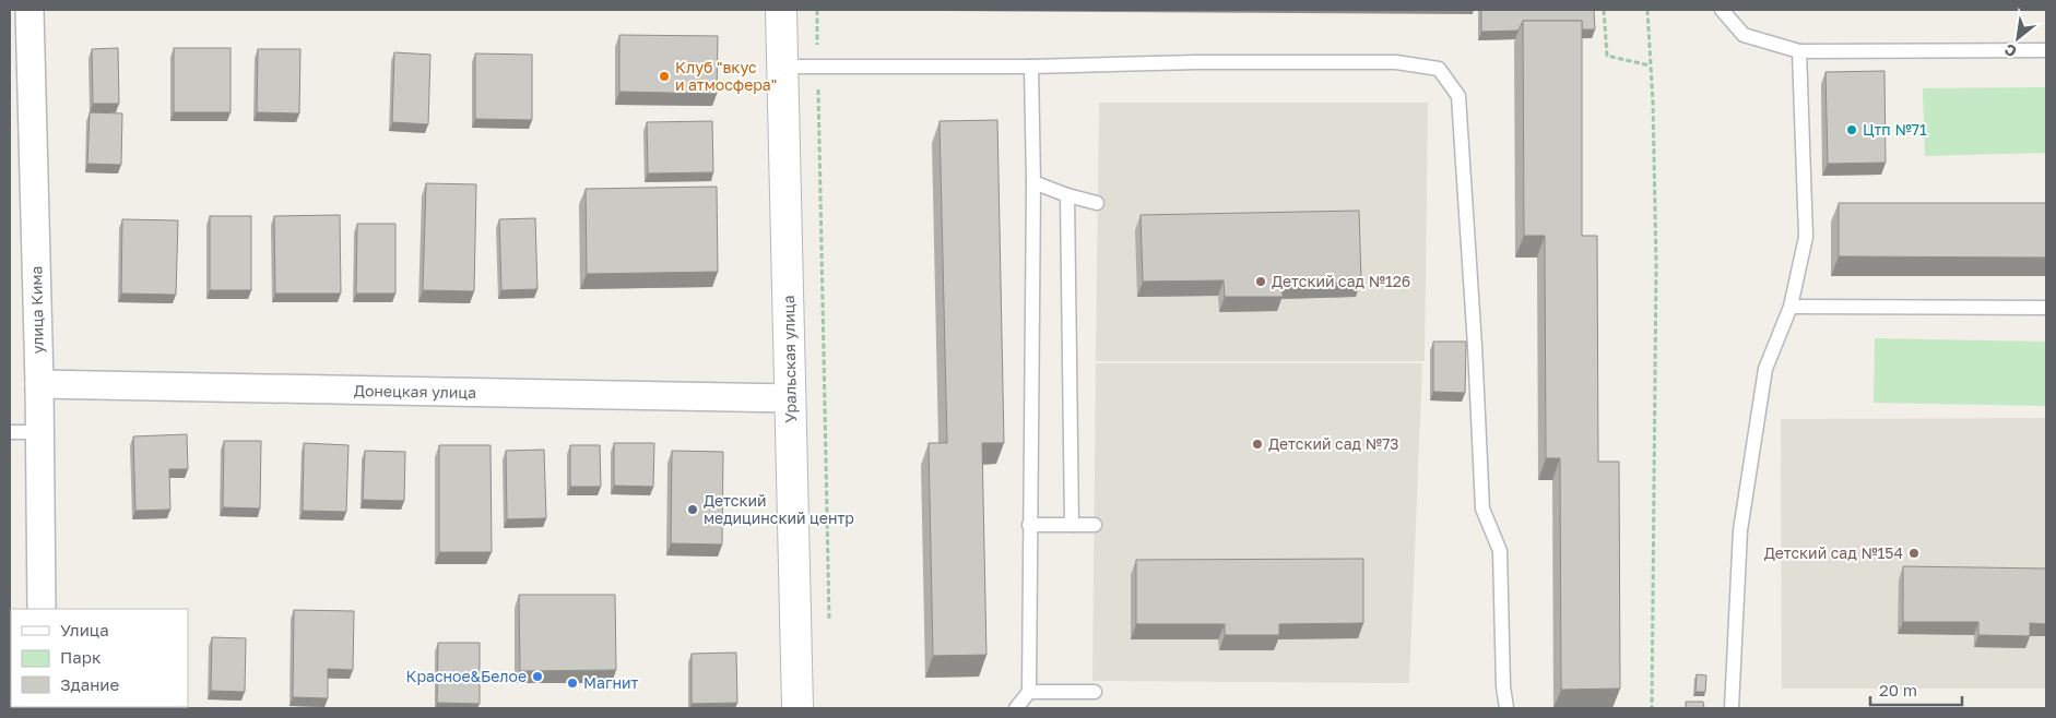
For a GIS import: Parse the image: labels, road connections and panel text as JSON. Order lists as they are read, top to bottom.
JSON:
{
  "streets": {
    "street": ["улица Кима", "Уральская улица", "Донецкая улица"]
  },
  "crossings": [
    ["улица Кима", "Донецкая улица"],
    ["Уральская улица", "Донецкая улица"]
  ],
  "places": [
    "Клуб \"вкус и атмосфера\"",
    "Цтп №71",
    "Детский сад №126",
    "Детский сад №73",
    "Детский медицинский центр",
    "Детский сад №154",
    "Красное&Белое",
    "Магнит"
  ],
  "legend": ["Улица", "Парк", "Здание"],
  "scale_bar": "20 m",
  "north": "bottom left"
}
